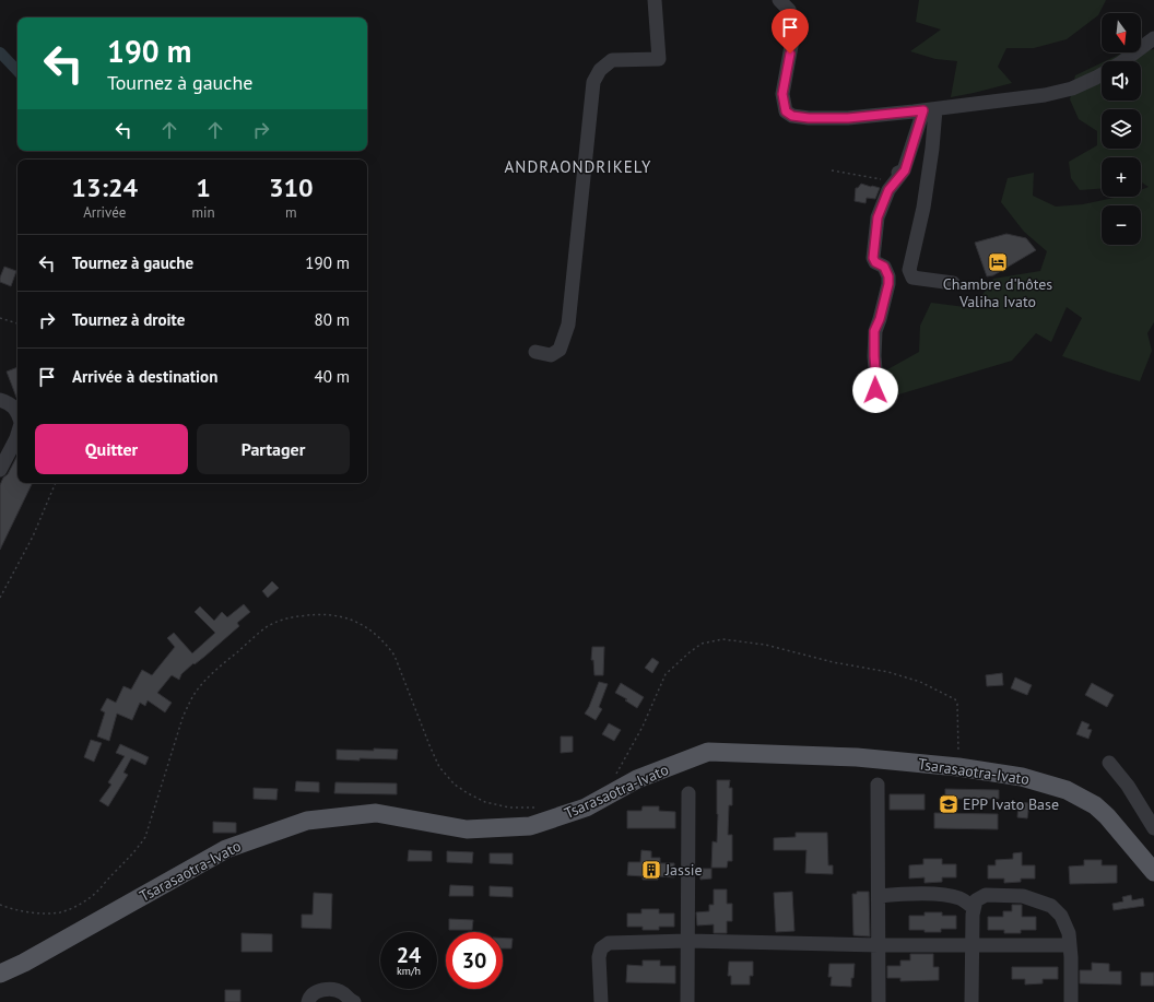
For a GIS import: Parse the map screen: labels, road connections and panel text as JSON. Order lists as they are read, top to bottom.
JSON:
{
  "streets": {
    "main road": ["Tsarasaotra-Ivato"]
  },
  "districts": ["ANDRAONDRIKELY"],
  "places": {
    "hotel": ["Chambre d'hôtes Valiha Ivato"],
    "school or university": ["EPP Ivato Base"],
    "building": ["Jassie"]
  },
  "north": "bottom",
  "page": {
    "map_buttons": ["+", "−"],
    "turn": ["190 m", "Tournez à gauche"],
    "eta": [
      "13:24",
      "Arrivée",
      "1",
      "min",
      "310",
      "m"
    ],
    "list": [
      {
        "name": "Tournez à gauche",
        "value": "190 m"
      },
      {
        "name": "Tournez à droite",
        "value": "80 m"
      },
      {
        "name": "Arrivée à destination",
        "value": "40 m"
      }
    ],
    "buttons": ["Quitter", "Partager"],
    "speed": "24 km/h",
    "limit": "30"
  }
}
